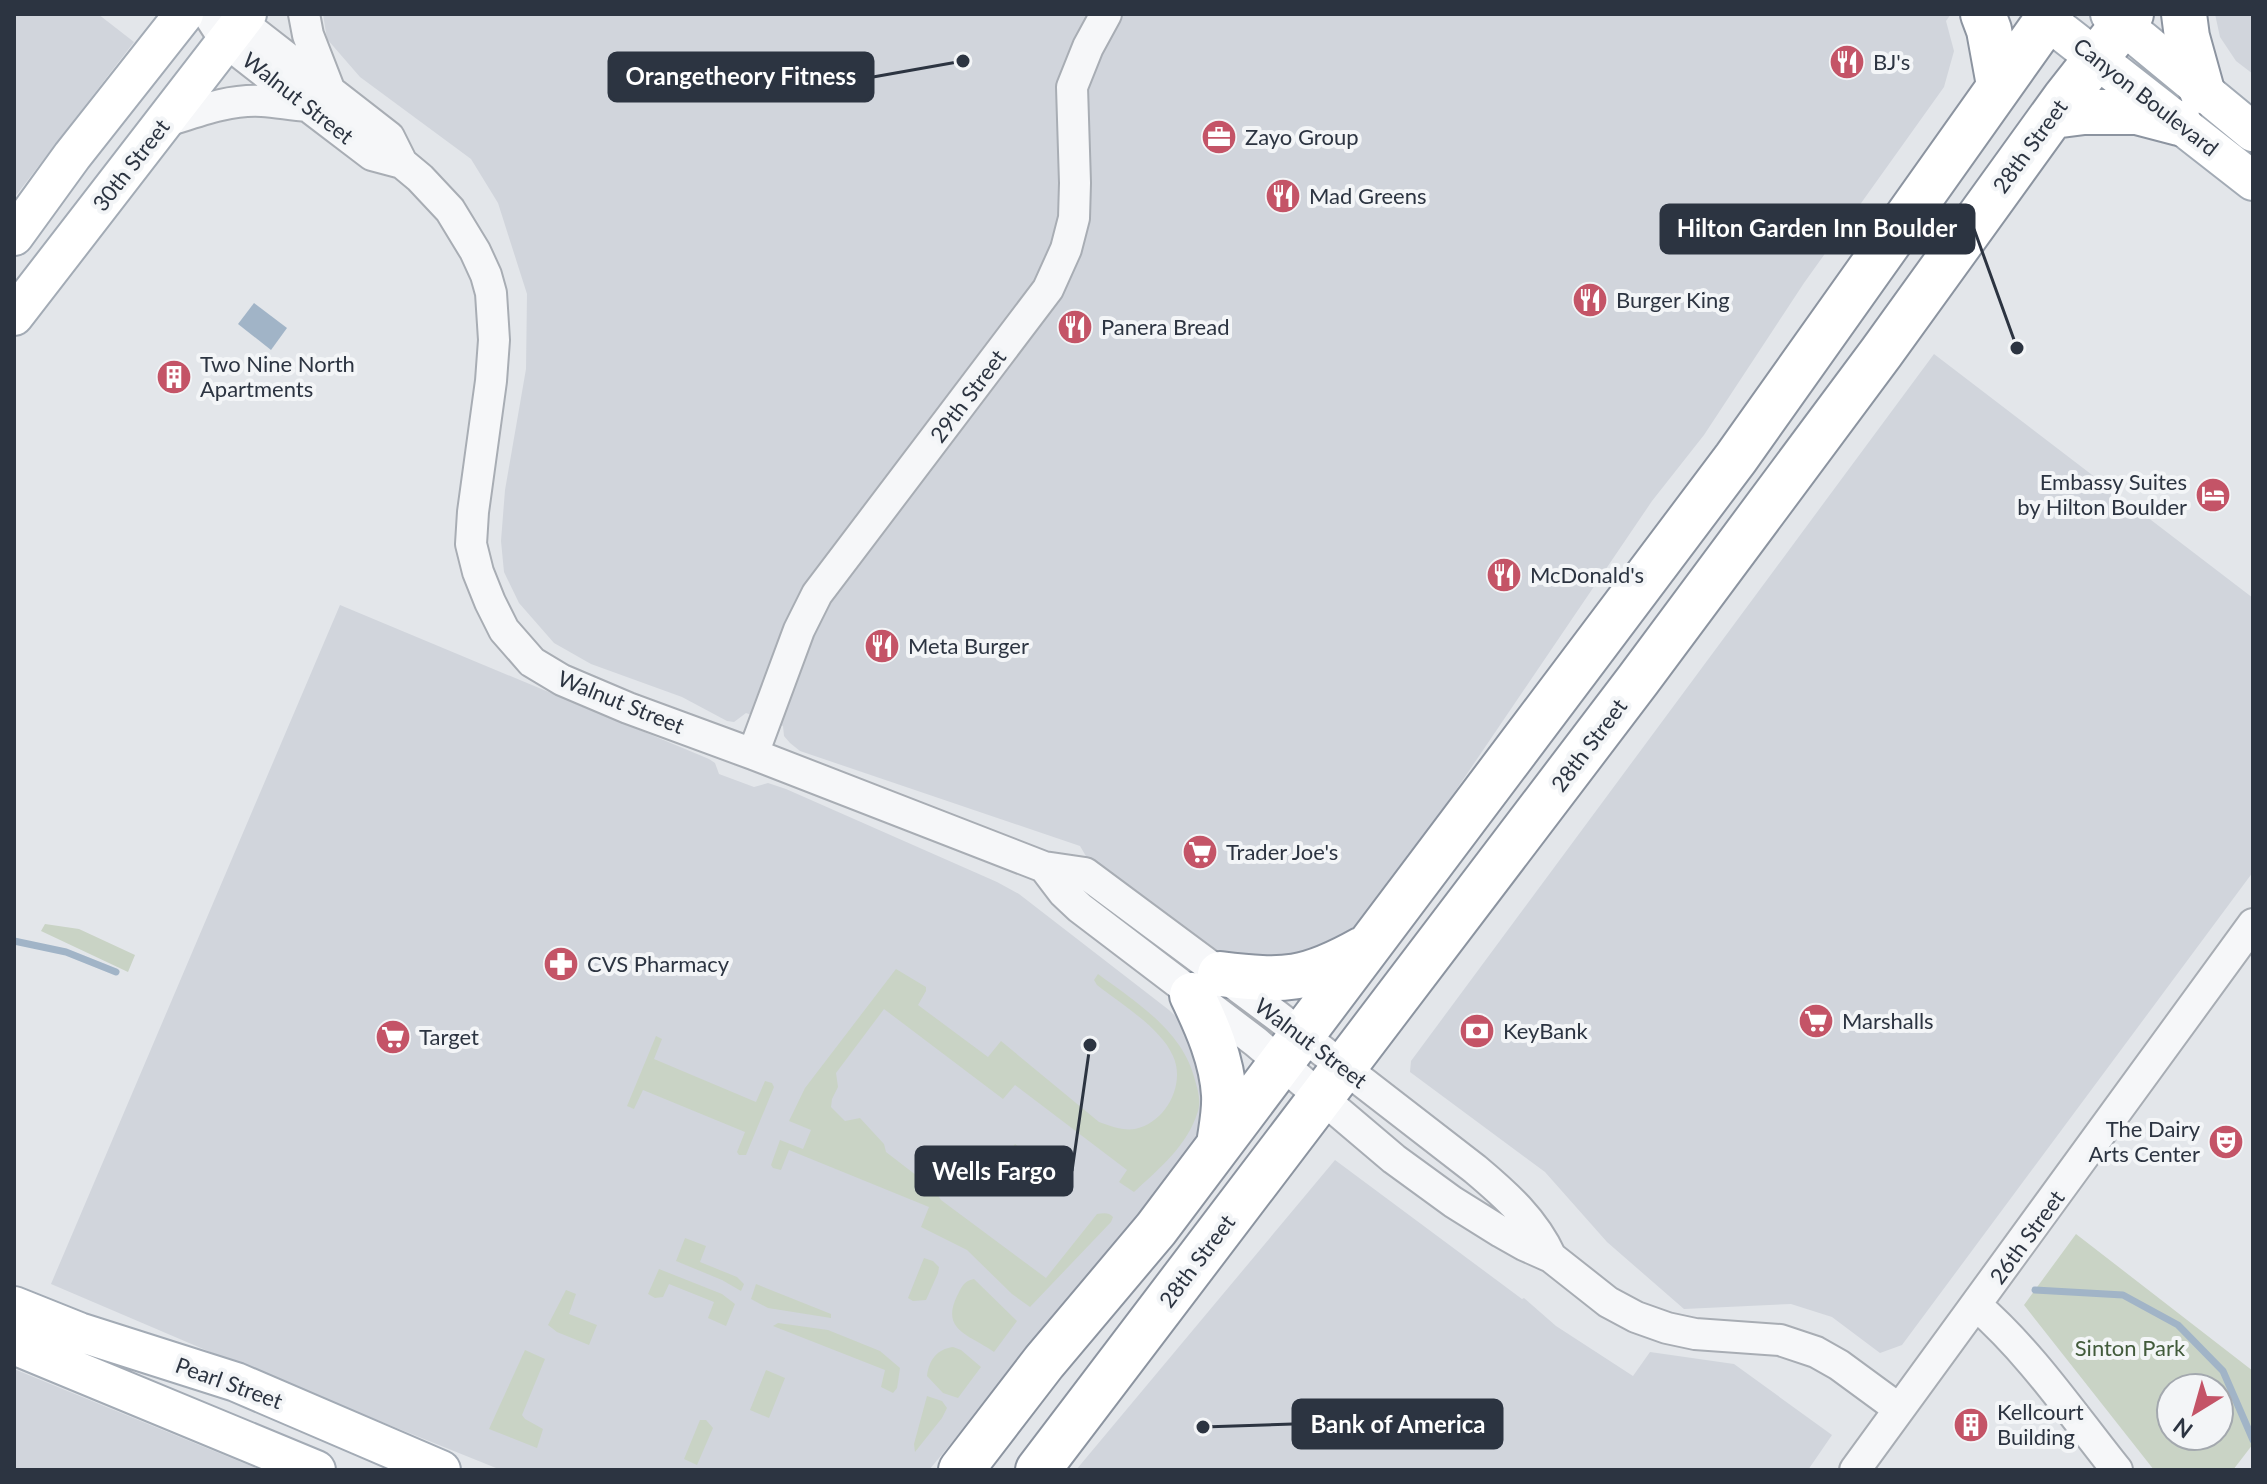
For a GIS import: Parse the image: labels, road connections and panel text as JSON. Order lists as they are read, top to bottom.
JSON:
{
  "streets": {
    "highway": ["28th Street"],
    "main road": ["Canyon Boulevard", "30th Street", "Pearl Street"],
    "street": ["Walnut Street", "29th Street", "26th Street"]
  },
  "crossings": [
    ["Canyon Boulevard", "28th Street"],
    ["Walnut Street", "28th Street"],
    ["Walnut Street", "30th Street"],
    ["Walnut Street", "29th Street"],
    ["Walnut Street", "26th Street"]
  ],
  "parks": ["Sinton Park"],
  "places": {
    "other": [
      "Orangetheory Fitness",
      "Hilton Garden Inn Boulder",
      "Wells Fargo",
      "Bank of America"
    ],
    "restaurant": [
      "BJ's",
      "Mad Greens",
      "Burger King",
      "Panera Bread",
      "McDonald's",
      "Meta Burger"
    ],
    "office": ["Zayo Group"],
    "building": ["Two Nine North Apartments", "Kellcourt Building"],
    "hotel": ["Embassy Suites by Hilton Boulder"],
    "supermarket": ["Trader Joe's", "Marshalls", "Target"],
    "pharmacy": ["CVS Pharmacy"],
    "bank": ["KeyBank"],
    "theatre": ["The Dairy Arts Center"]
  },
  "north": "bottom left"
}
